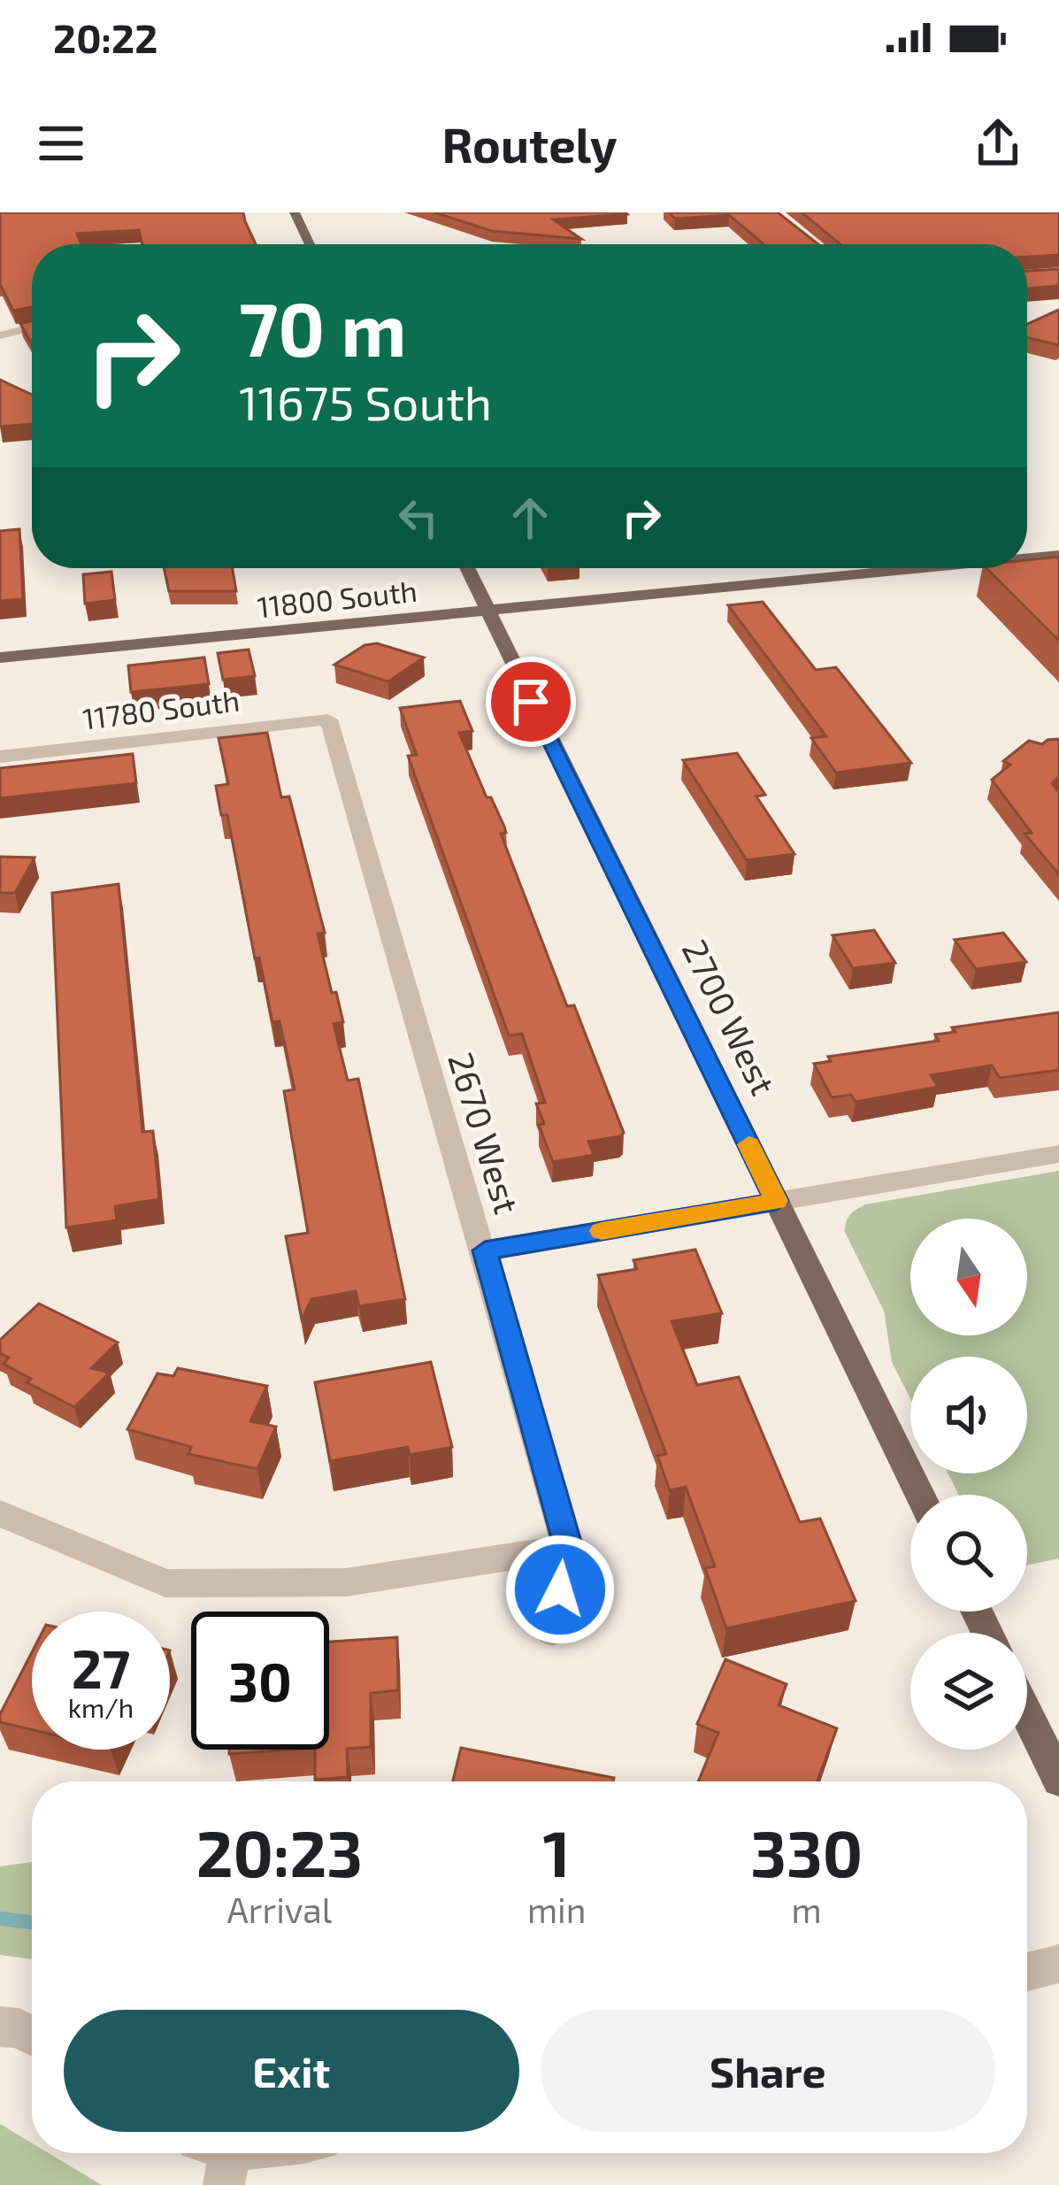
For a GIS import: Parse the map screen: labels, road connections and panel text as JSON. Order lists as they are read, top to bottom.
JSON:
{
  "streets": {
    "main road": ["11800 South", "2700 West"],
    "street": ["11780 South", "2670 West"]
  },
  "crossings": [
    ["11800 South", "2700 West"],
    ["11780 South", "2670 West"]
  ],
  "north": "bottom",
  "page": {
    "status": "20:22",
    "header": "Routely",
    "turn": ["70 m", "11675 South"],
    "speed": "27 km/h",
    "limit": "30",
    "eta": [
      "20:23",
      "Arrival",
      "1",
      "min",
      "330",
      "m"
    ],
    "buttons": ["Exit", "Share"]
  }
}
